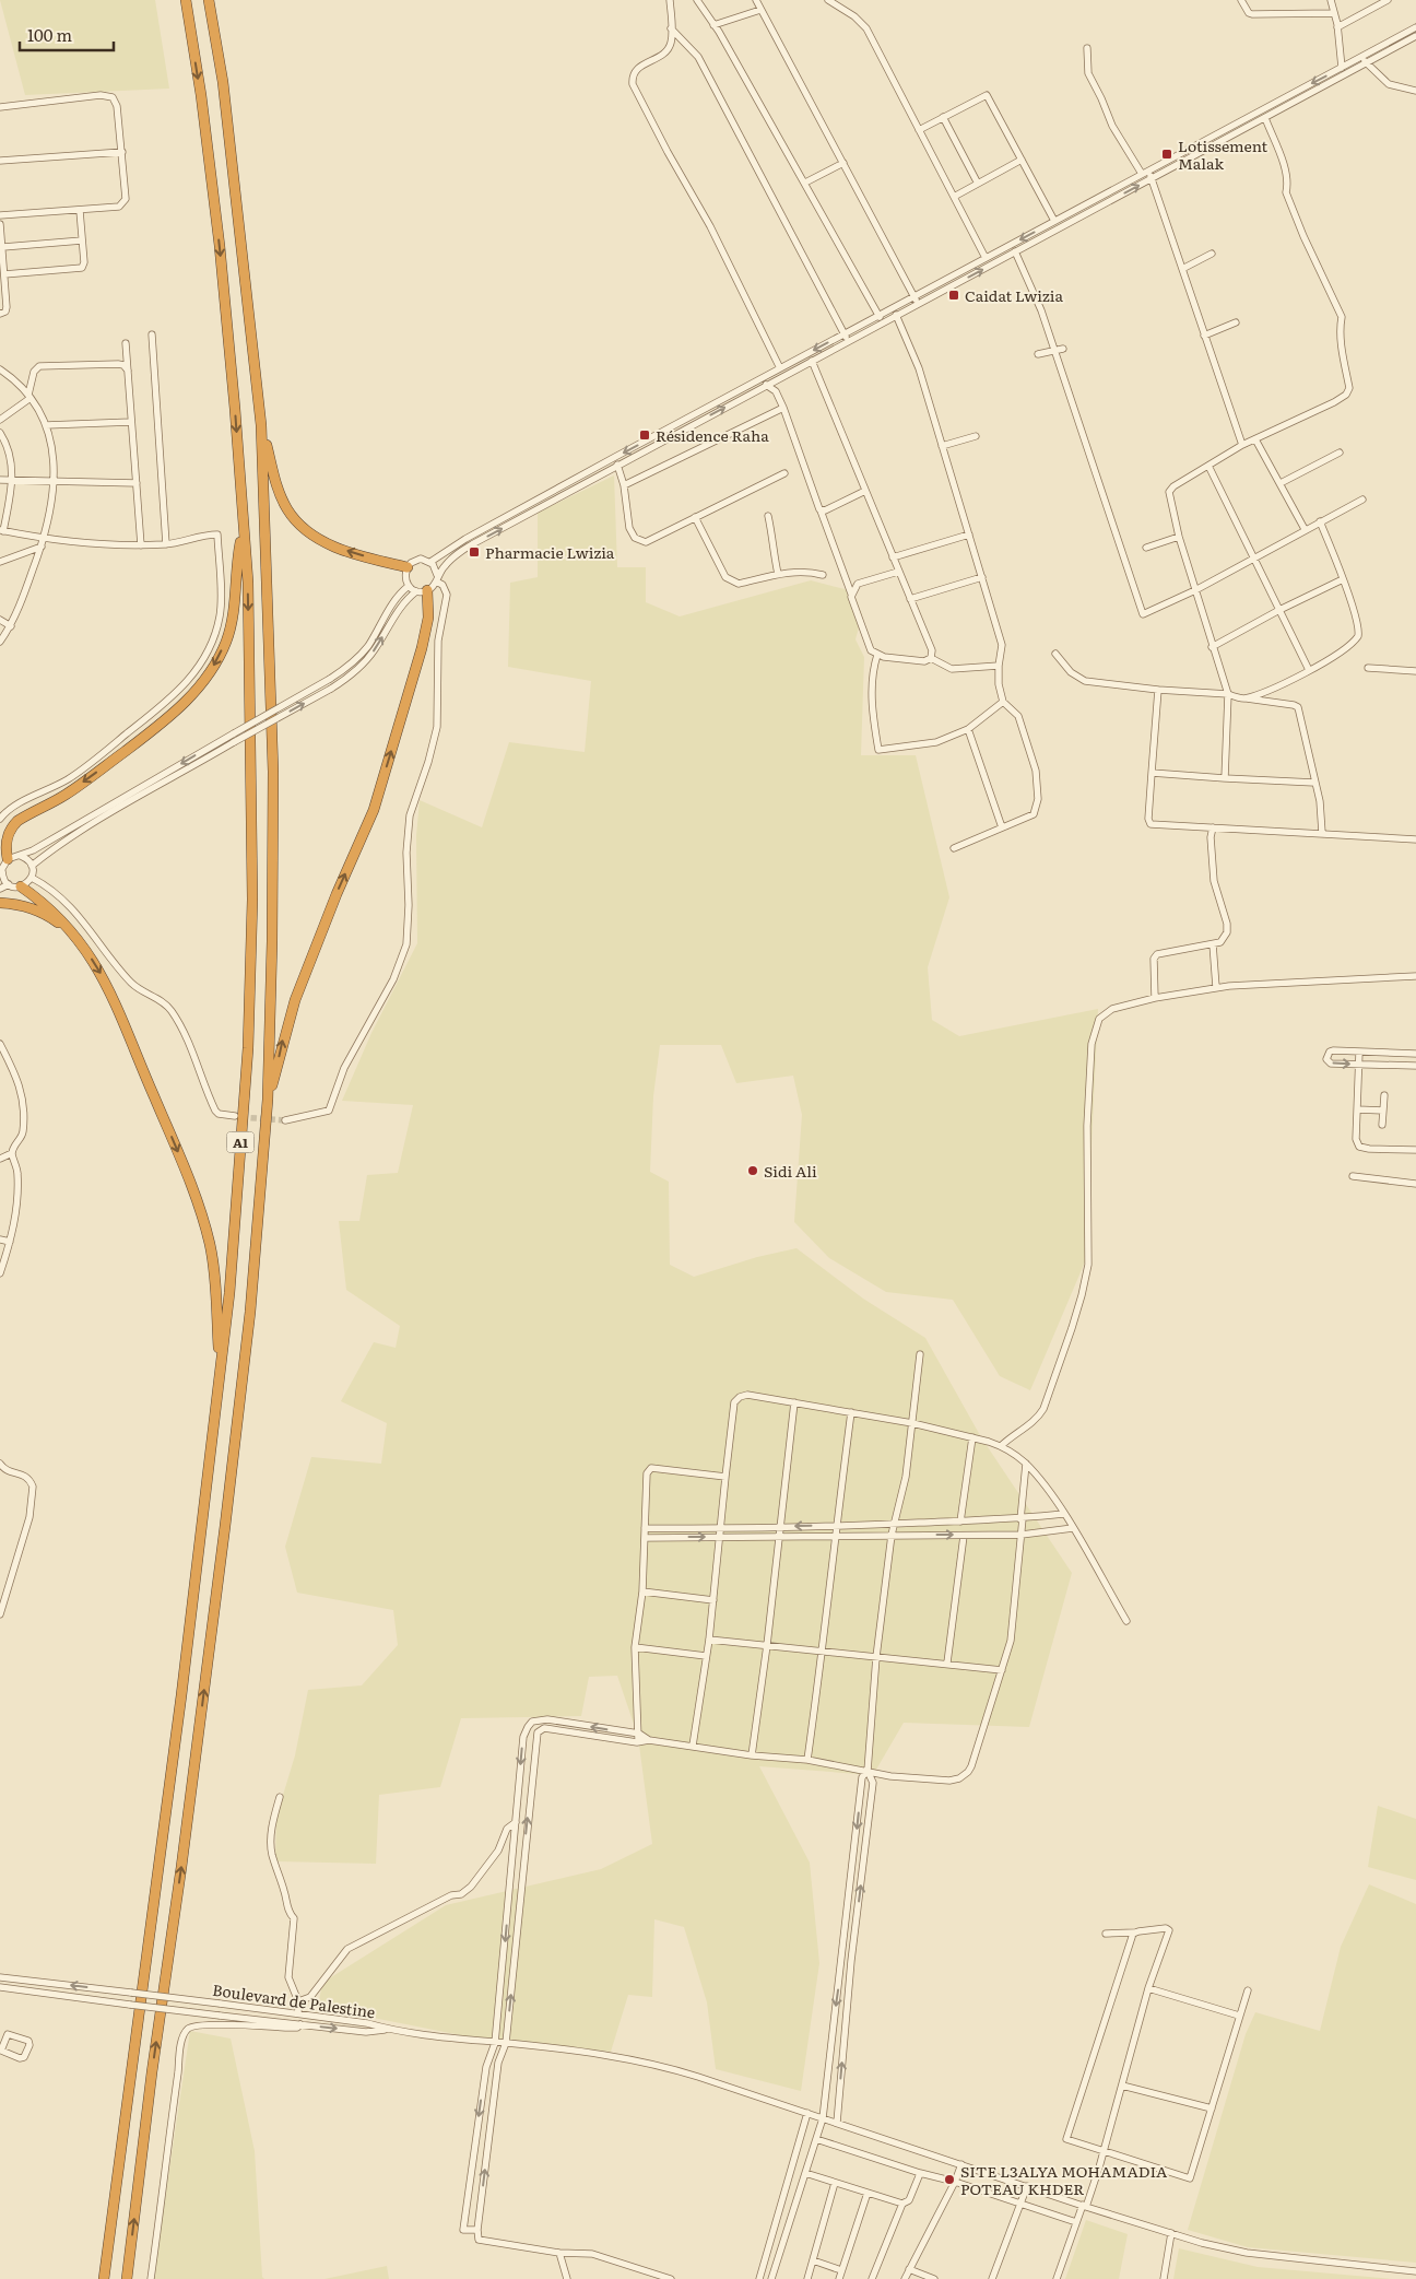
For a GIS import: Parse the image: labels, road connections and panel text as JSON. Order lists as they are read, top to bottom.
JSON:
{
  "streets": {
    "highway": ["A1"],
    "street": ["Boulevard de Palestine"]
  },
  "places": {
    "transit": [
      "Lotissement Malak",
      "Caidat Lwizia",
      "Résidence Raha",
      "Pharmacie Lwizia"
    ],
    "other": ["Sidi Ali", "SITE L3ALYA MOHAMADIA POTEAU KHDER"]
  },
  "scale_bar": "100 m"
}
